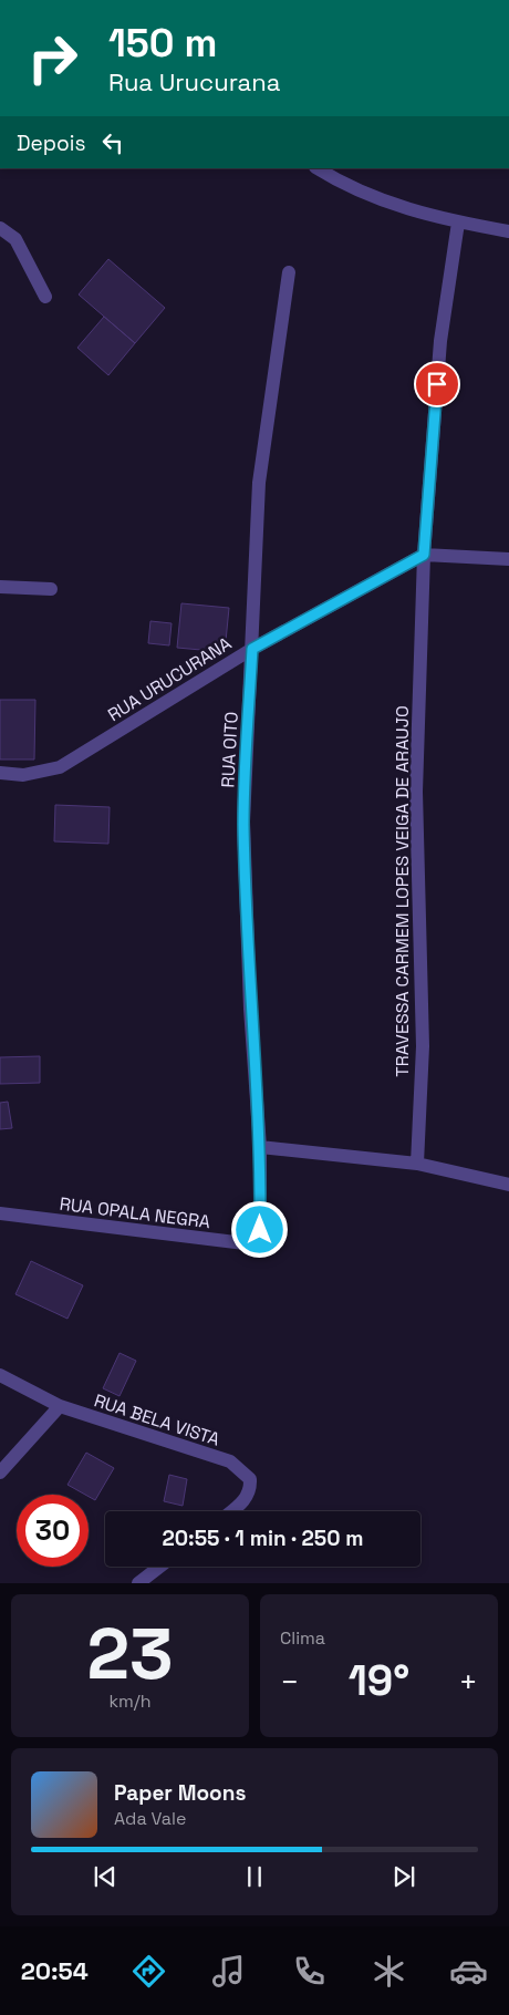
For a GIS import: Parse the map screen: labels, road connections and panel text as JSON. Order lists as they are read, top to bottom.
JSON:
{
  "streets": {
    "street": [
      "RUA URUCURANA",
      "RUA OITO",
      "TRAVESSA CARMEM LOPES VEIGA DE ARAUJO",
      "RUA OPALA NEGRA",
      "RUA BELA VISTA"
    ]
  },
  "crossings": [
    ["RUA URUCURANA", "RUA OITO"],
    ["RUA URUCURANA", "TRAVESSA CARMEM LOPES VEIGA DE ARAUJO"],
    ["RUA OITO", "RUA OPALA NEGRA"]
  ],
  "page": {
    "turn": ["150 m", "Rua Urucurana"],
    "then": "Depois",
    "limit": "30",
    "trip": "20:55 · 1 min · 250 m",
    "tile": [
      ["23", "km/h"],
      "Clima"
    ],
    "heat": ["−", "19°", "+"],
    "song": ["Paper Moons", "Ada Vale"],
    "tabs": "20:54"
  }
}
